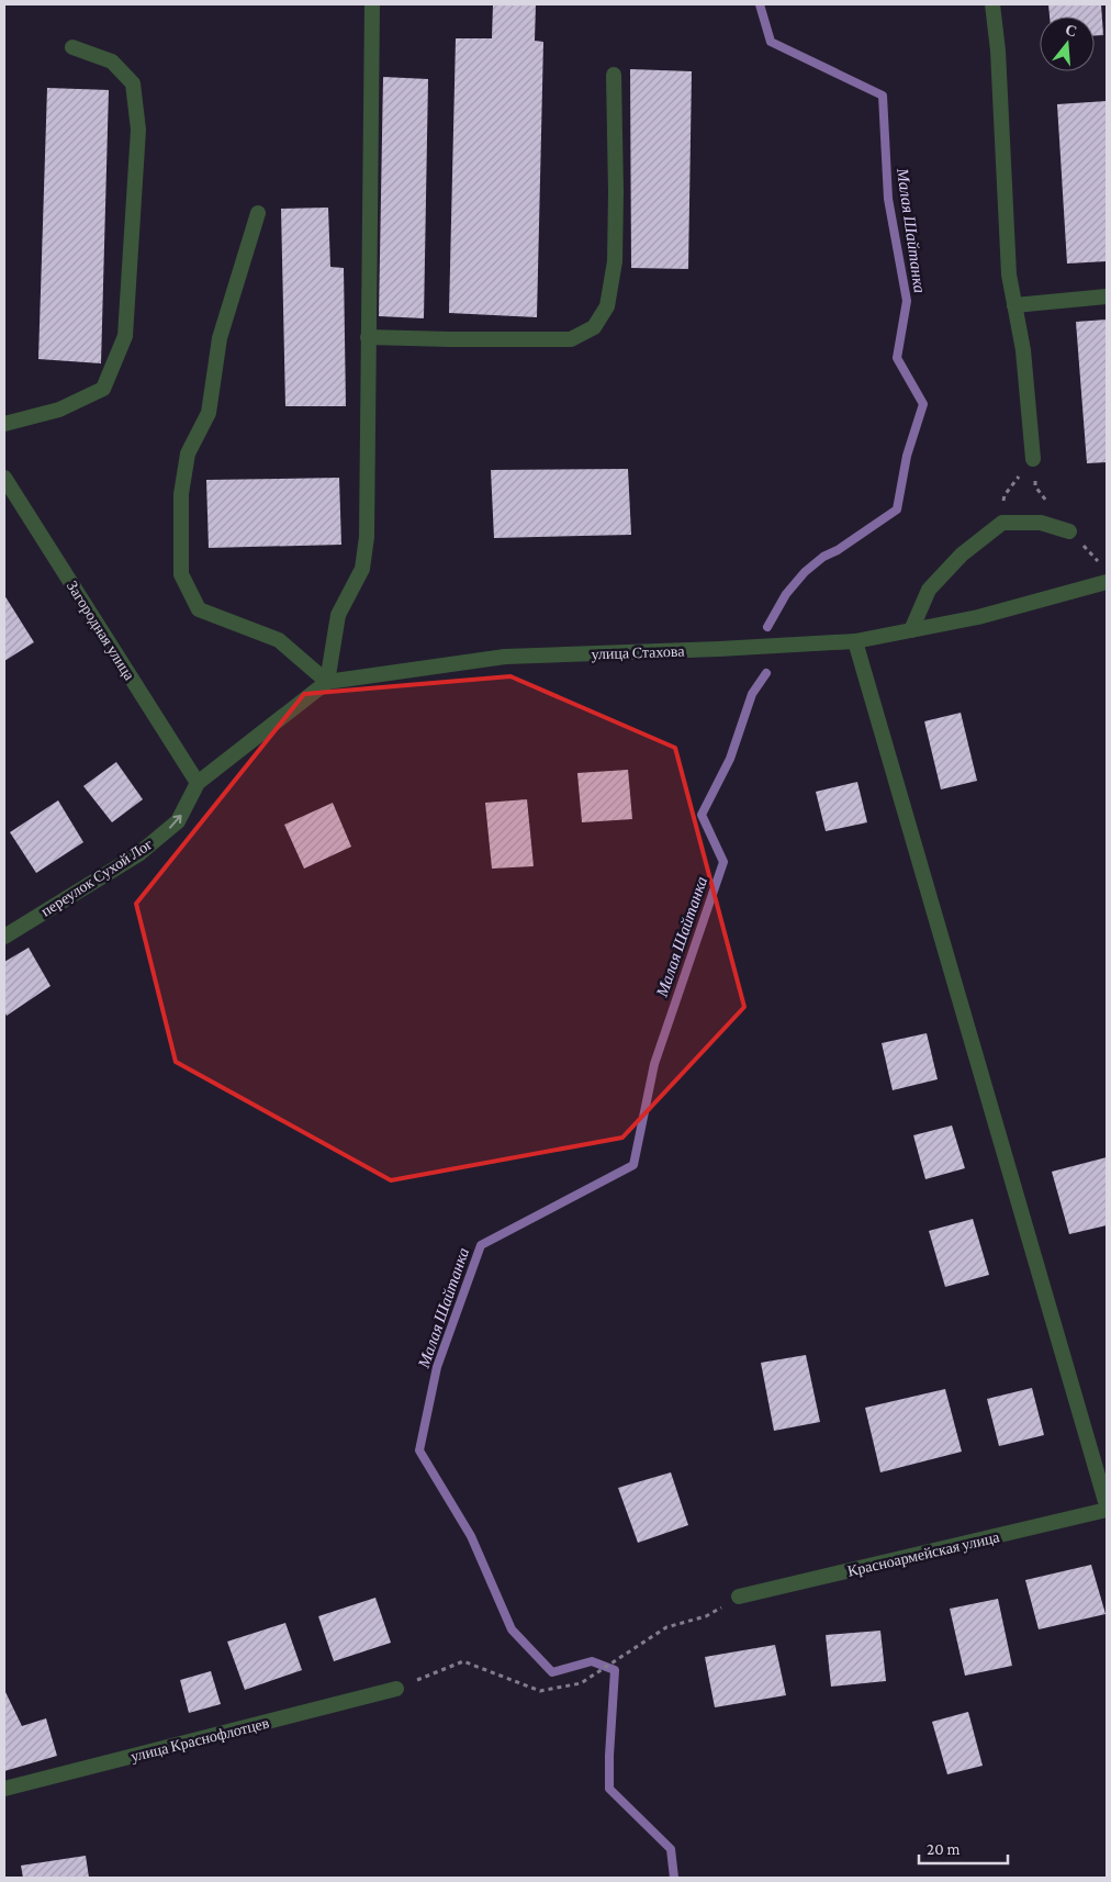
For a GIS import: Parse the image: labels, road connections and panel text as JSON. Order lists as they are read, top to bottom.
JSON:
{
  "streets": {
    "street": [
      "Загородная улица",
      "улица Стахова",
      "переулок Сухой Лог",
      "Красноармейская улица",
      "улица Краснофлотцев"
    ]
  },
  "crossings": [
    ["Загородная улица", "улица Стахова"],
    ["Загородная улица", "переулок Сухой Лог"],
    ["улица Стахова", "переулок Сухой Лог"]
  ],
  "one_way": ["переулок Сухой Лог"],
  "water": ["Малая Шайтанка"],
  "scale_bar": "20 m",
  "north": "top"
}
